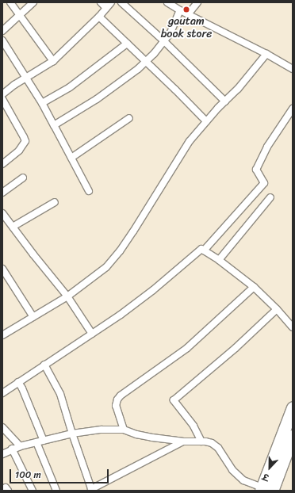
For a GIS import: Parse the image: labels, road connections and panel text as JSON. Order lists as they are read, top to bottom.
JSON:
{
  "places": ["gautam book store"],
  "scale_bar": "100 m",
  "north": "bottom"
}
